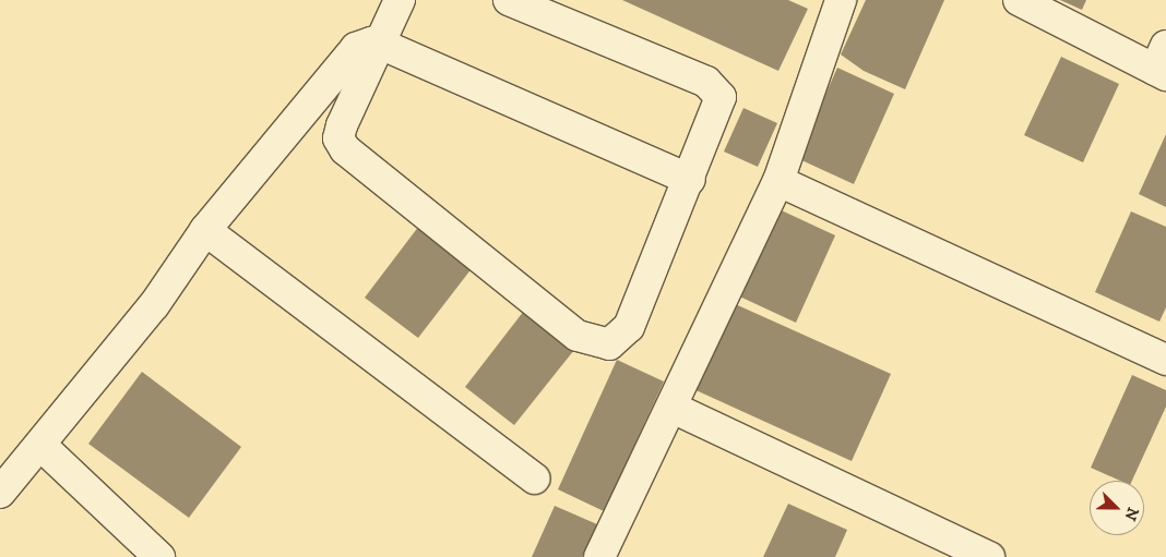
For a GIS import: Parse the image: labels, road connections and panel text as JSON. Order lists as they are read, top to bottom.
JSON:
{
  "north": "bottom right"
}
